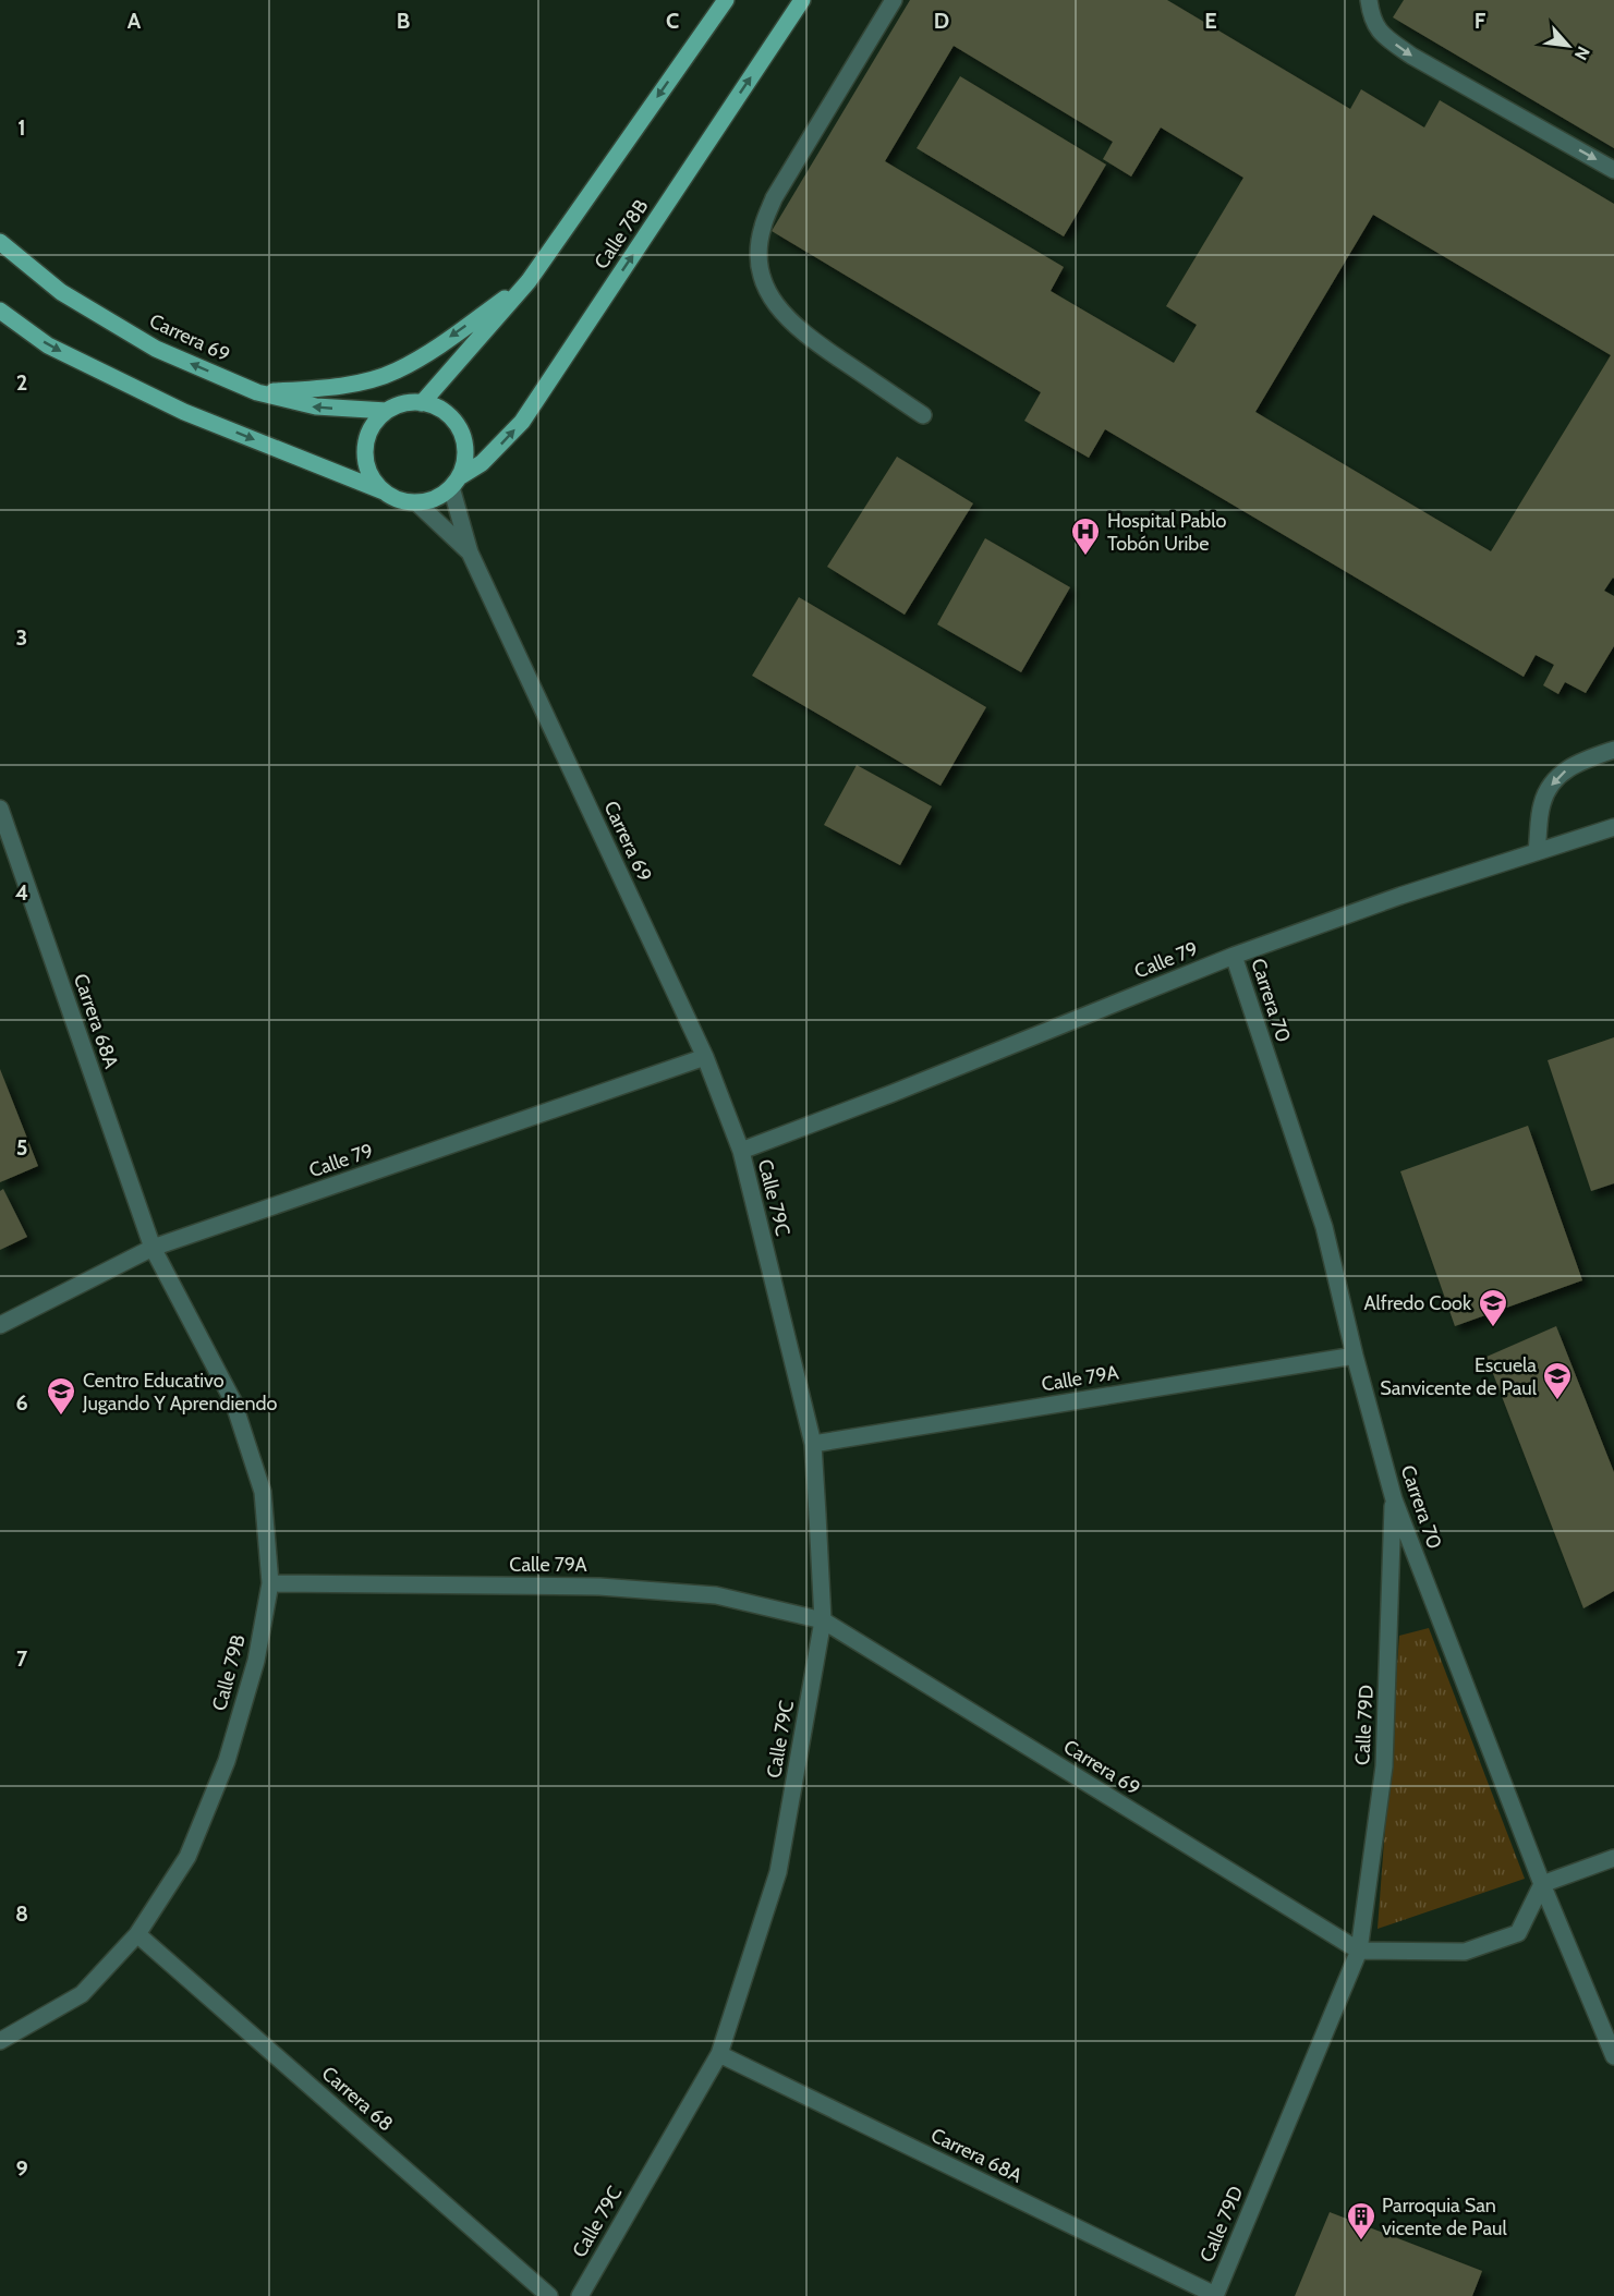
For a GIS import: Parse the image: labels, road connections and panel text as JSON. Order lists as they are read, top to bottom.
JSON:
{
  "streets": {
    "main road": ["Calle 78B", "Carrera 69"],
    "street": [
      "Calle 79",
      "Carrera 70",
      "Carrera 68A",
      "Calle 79C",
      "Calle 79A",
      "Calle 79B",
      "Calle 79D",
      "Carrera 68"
    ]
  },
  "crossings": [
    ["Calle 78B", "Carrera 69"],
    ["Carrera 69", "Calle 79"],
    ["Carrera 69", "Calle 79C"],
    ["Carrera 69", "Calle 79A"],
    ["Carrera 69", "Calle 79D"],
    ["Calle 79", "Carrera 70"],
    ["Calle 79", "Carrera 68A"],
    ["Calle 79", "Calle 79C"],
    ["Calle 79", "Calle 79B"],
    ["Carrera 70", "Calle 79A"],
    ["Carrera 70", "Calle 79D"],
    ["Carrera 68A", "Calle 79C"],
    ["Carrera 68A", "Calle 79B"],
    ["Carrera 68A", "Calle 79D"],
    ["Calle 79C", "Calle 79A"],
    ["Calle 79A", "Calle 79B"],
    ["Calle 79B", "Carrera 68"]
  ],
  "places": {
    "hospital": ["Hospital Pablo Tobón Uribe"],
    "school or university": ["Alfredo Cook", "Escuela Sanvicente de Paul", "Centro Educativo Jugando Y Aprendiendo"],
    "building": ["Parroquia San vicente de Paul"]
  },
  "north": "bottom right",
  "grid": {
    "columns": [
      "A",
      "B",
      "C",
      "D",
      "E",
      "F"
    ],
    "rows": [
      "1",
      "2",
      "3",
      "4",
      "5",
      "6",
      "7",
      "8",
      "9"
    ]
  }
}
